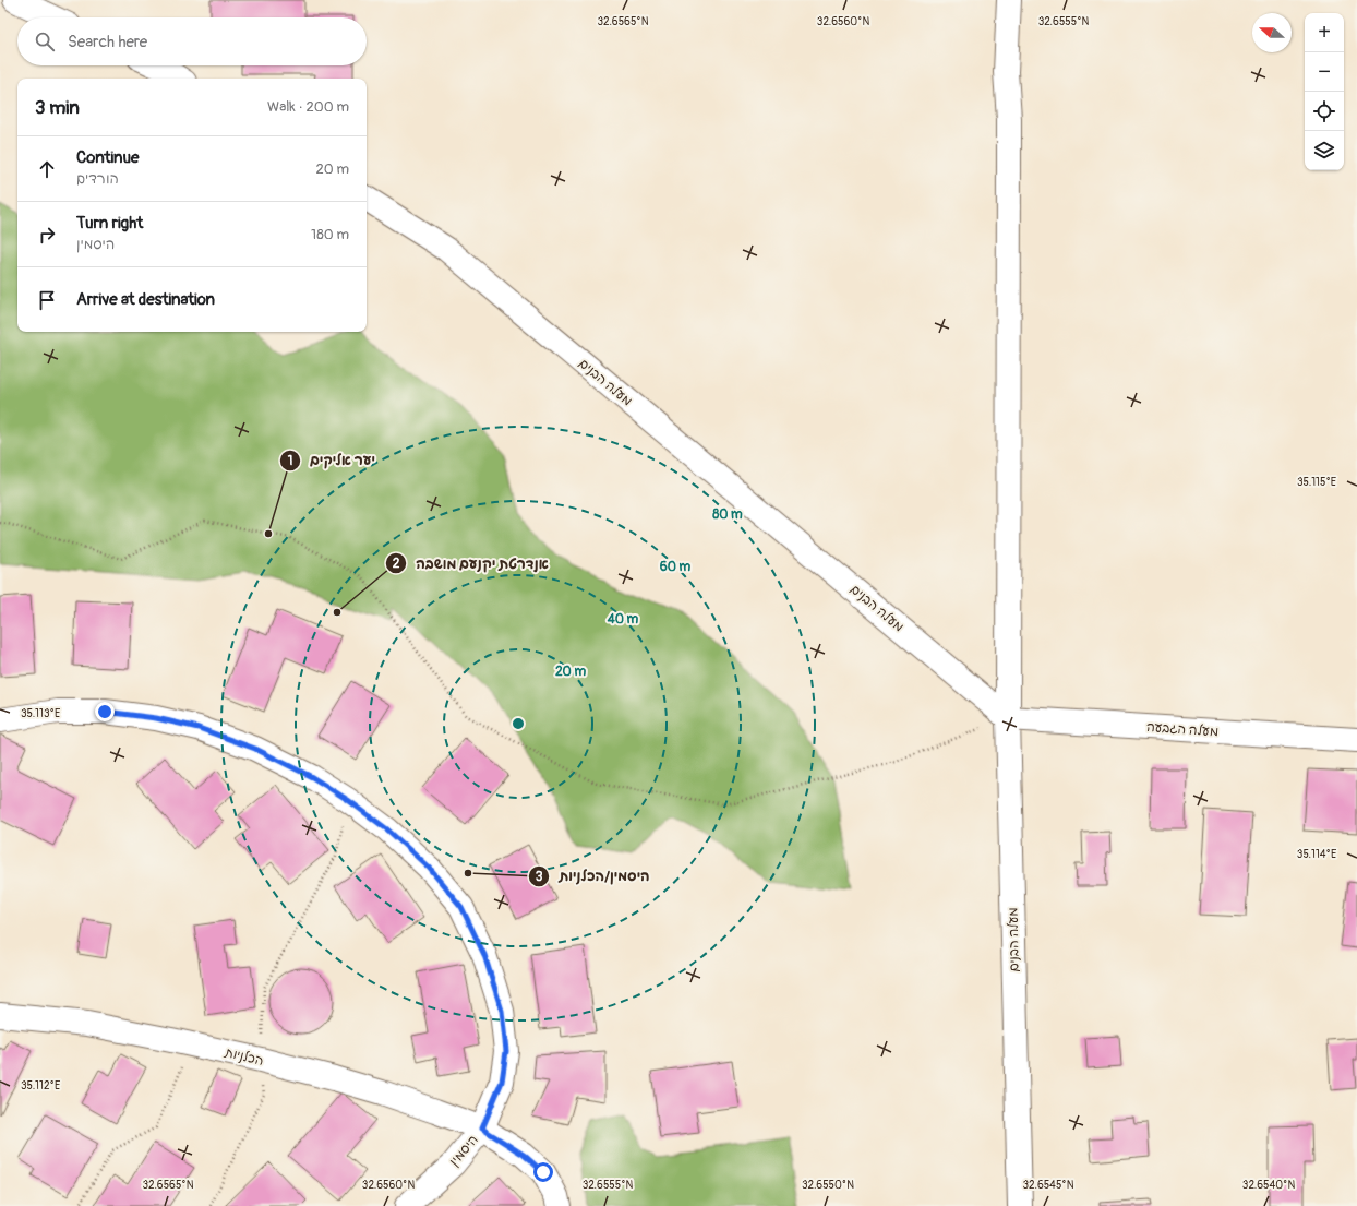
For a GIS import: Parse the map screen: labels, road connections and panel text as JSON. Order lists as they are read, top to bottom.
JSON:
{
  "streets": {
    "street": [
      "מעלה הבנים",
      "מעלה הגבעה",
      "הכלניות",
      "היסמין"
    ]
  },
  "crossings": [
    ["מעלה הבנים", "מעלה הגבעה"],
    ["הכלניות", "היסמין"]
  ],
  "places": ["יער אליקים", "אנדרטת יקנעם מושבה", "היסמין/הכלניות"],
  "north": "left",
  "page": {
    "map_buttons": ["+", "−"],
    "search": "Search here",
    "heading": ["3 min", "Walk · 200 m"],
    "list": [
      ["Continue", "הורדים", "20 m"],
      ["Turn right", "היסמין", "180 m"],
      "Arrive at destination"
    ]
  },
  "coordinates": [
    "32.6565°N",
    "32.6560°N",
    "32.6555°N",
    "35.115°E",
    "35.113°E",
    "35.114°E",
    "35.112°E",
    "32.6550°N",
    "32.6545°N",
    "32.6540°N"
  ],
  "rings": [
    "80 m",
    "60 m",
    "40 m",
    "20 m"
  ]
}
